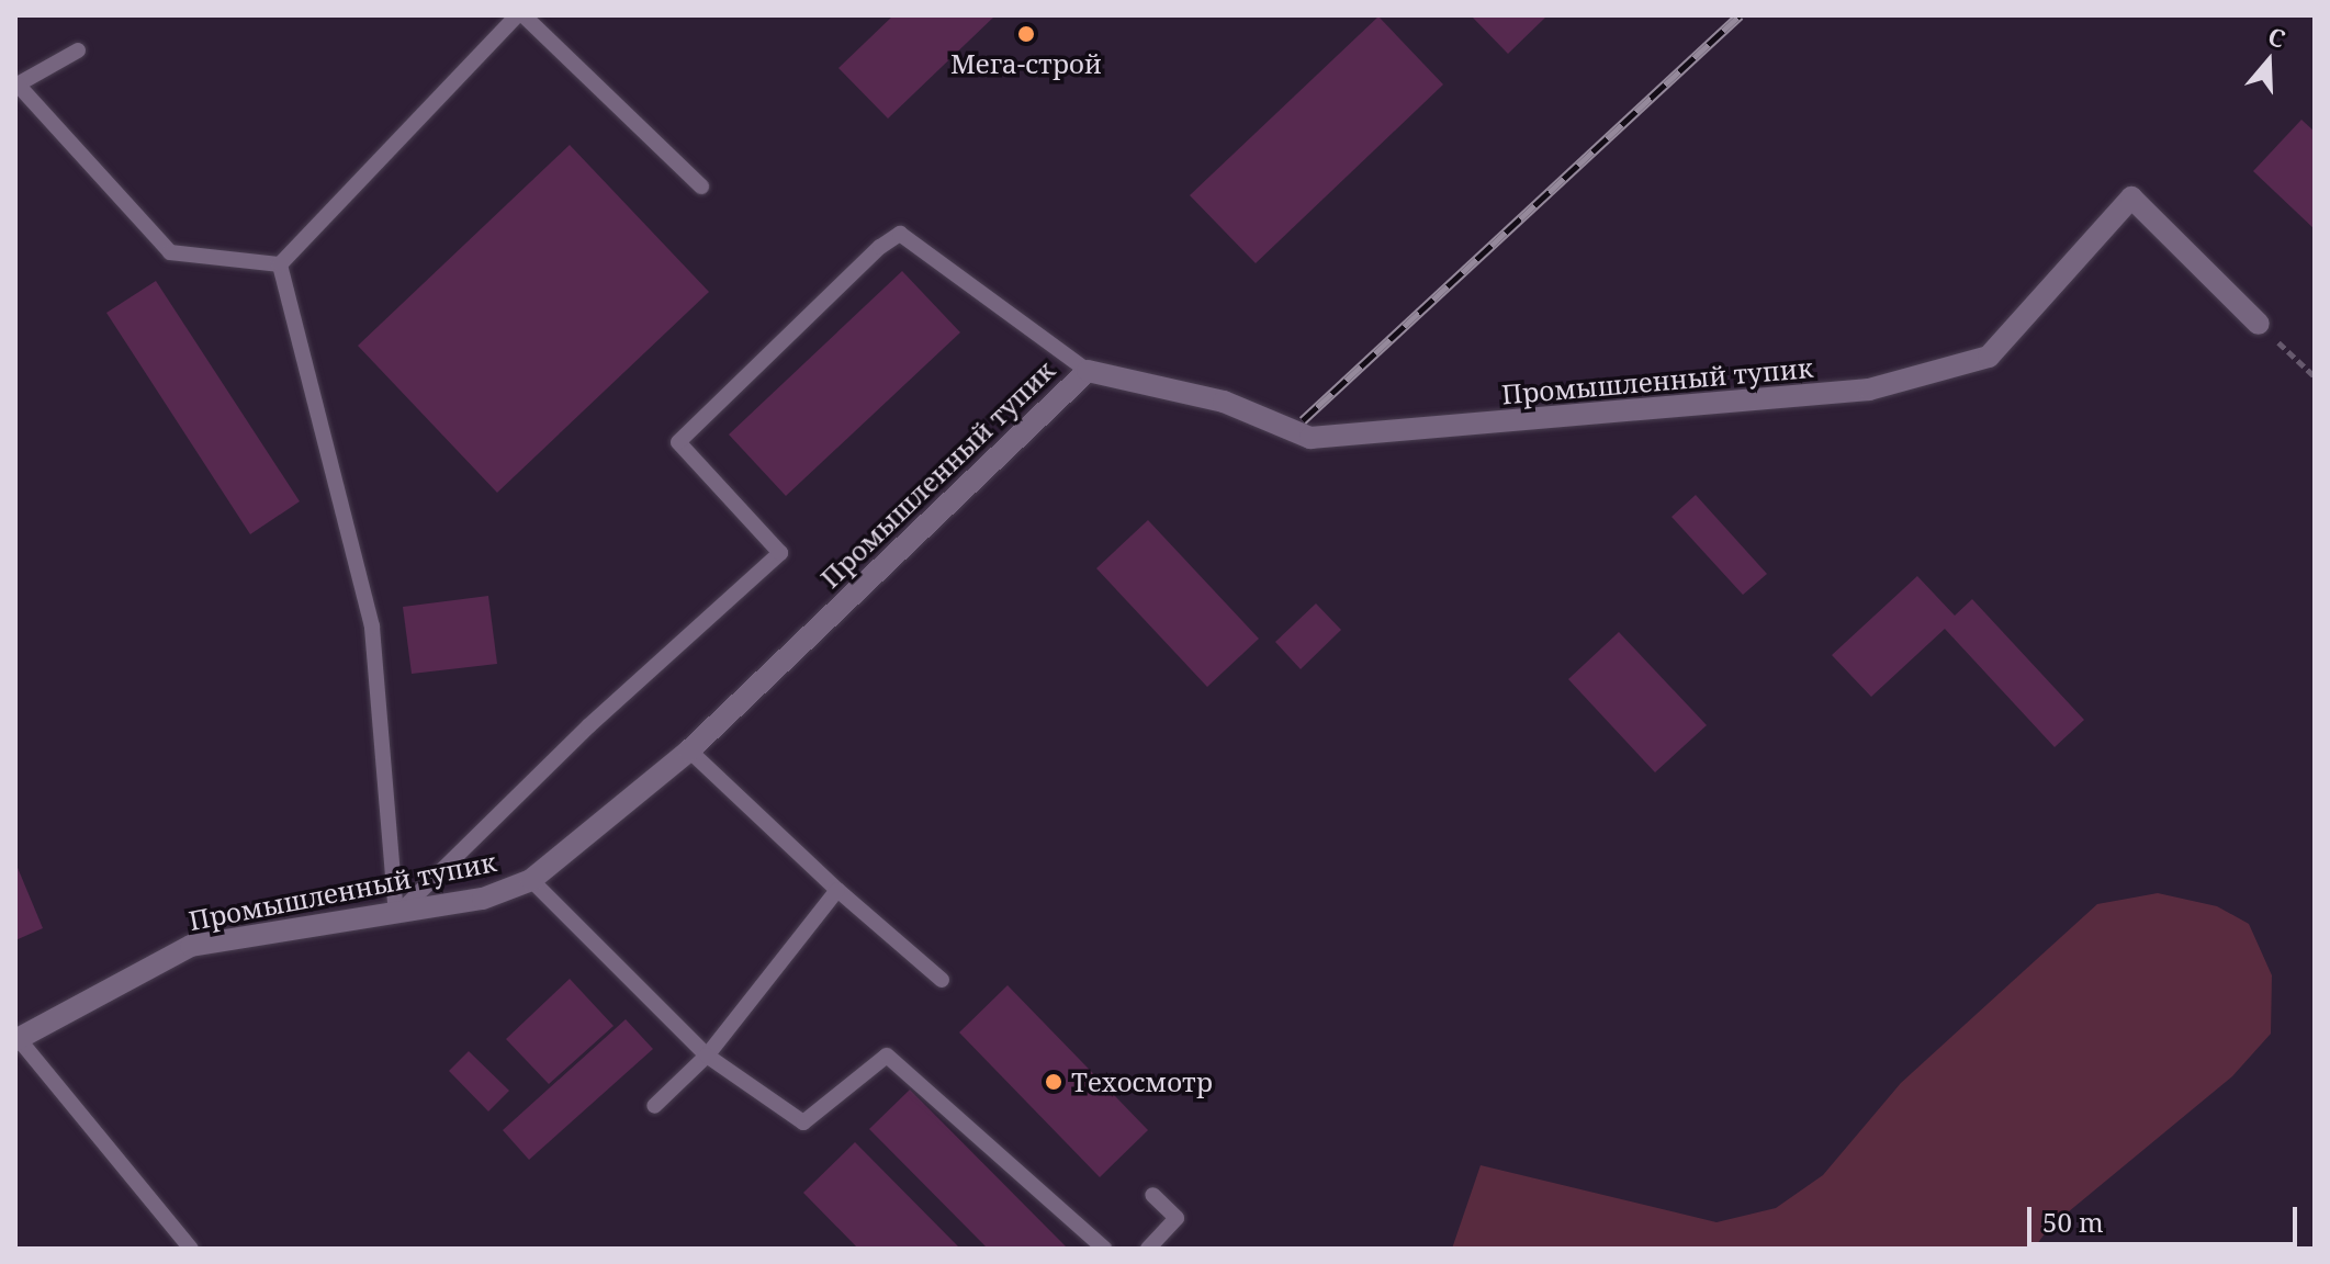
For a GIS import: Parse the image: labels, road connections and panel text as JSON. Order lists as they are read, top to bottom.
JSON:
{
  "streets": {
    "street": ["Промышленный тупик"]
  },
  "places": ["Мега-строй", "Техосмотр"],
  "scale_bar": "50 m",
  "north": "top"
}
